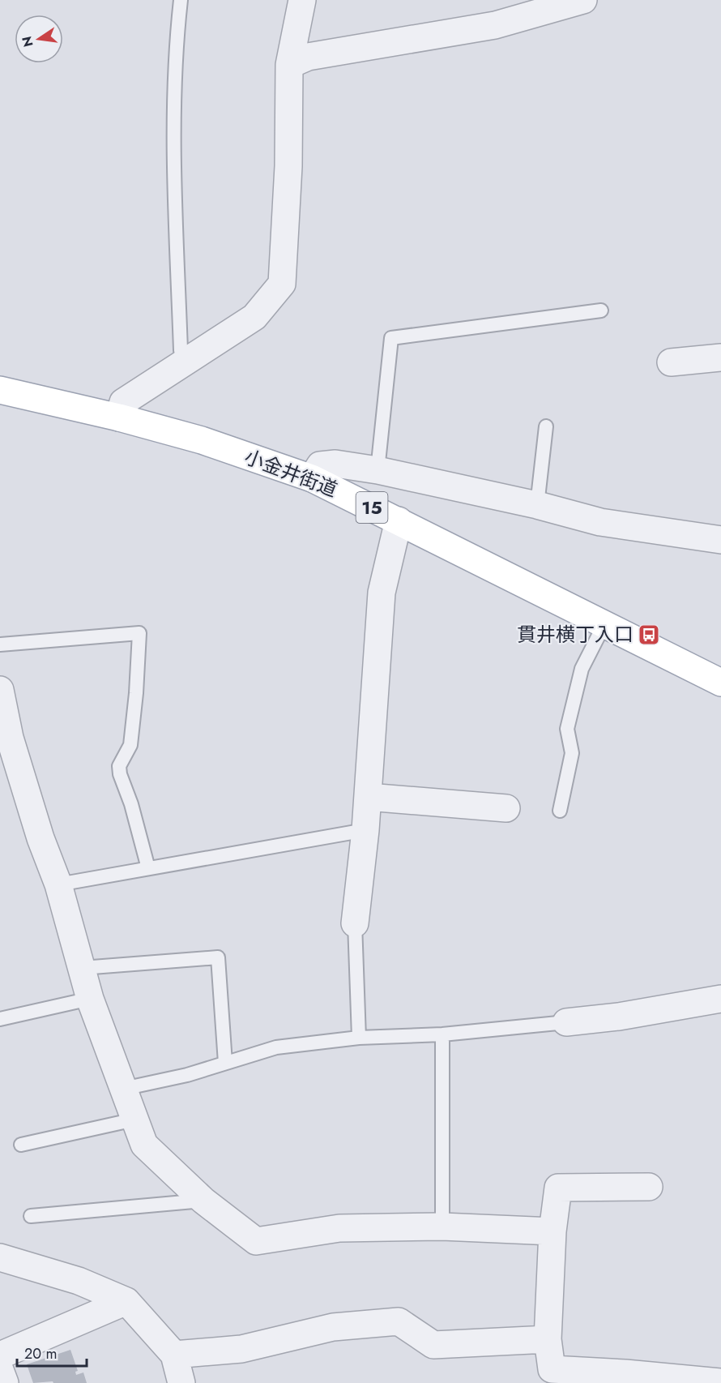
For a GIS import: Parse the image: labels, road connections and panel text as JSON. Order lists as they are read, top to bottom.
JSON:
{
  "streets": {
    "main road": ["小金井街道", "15"]
  },
  "places": {
    "bus stop": ["貫井横丁入口"]
  },
  "scale_bar": "20 m",
  "north": "left"
}
